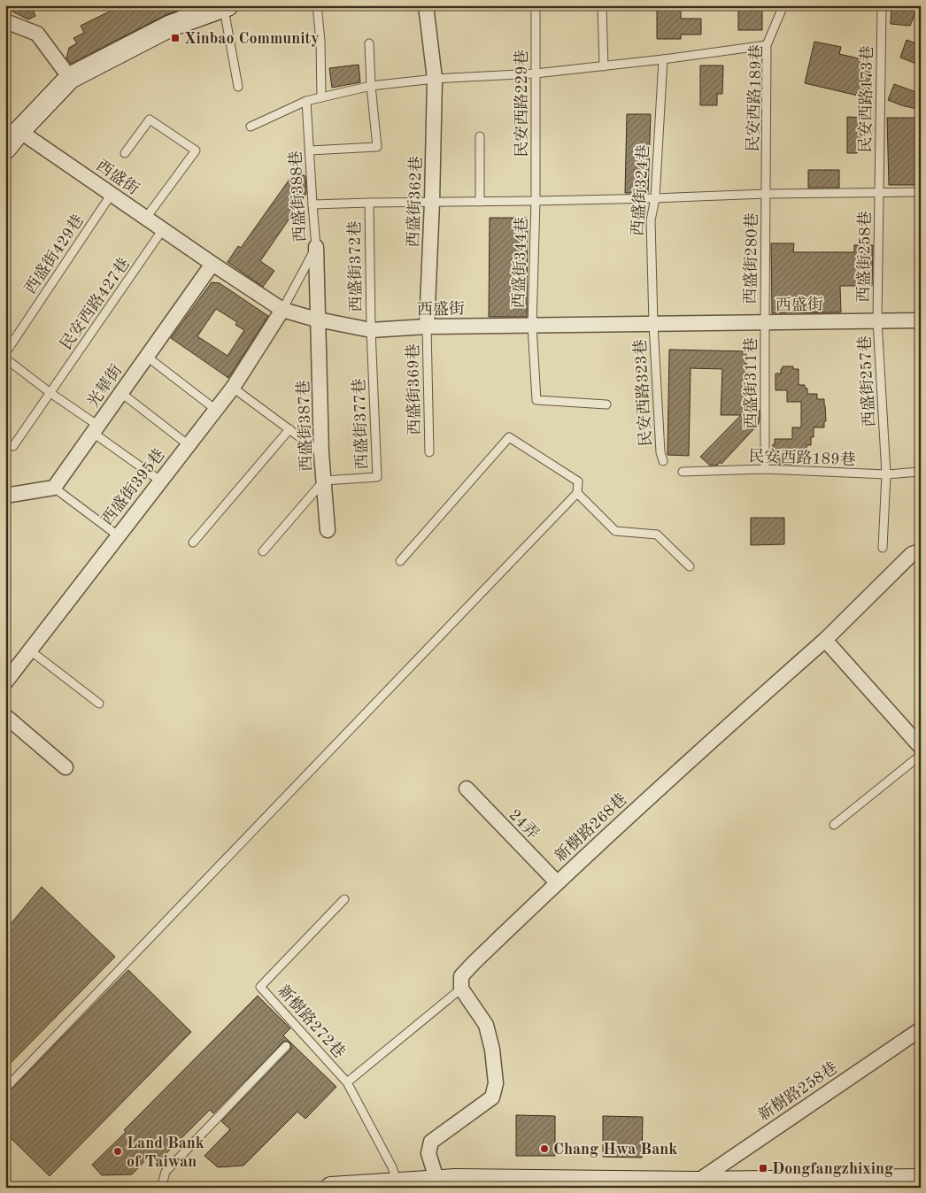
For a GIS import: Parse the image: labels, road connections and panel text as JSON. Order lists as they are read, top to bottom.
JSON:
{
  "streets": {
    "street": [
      "西盛街",
      "西盛街362巷",
      "光華街",
      "西盛街387巷",
      "西盛街395巷",
      "24弄",
      "新樹路268巷",
      "新樹路258巷"
    ],
    "lane": [
      "民安西路189巷",
      "民安西路173巷",
      "民安西路229巷",
      "西盛街324巷",
      "西盛街388巷",
      "西盛街429巷",
      "西盛街258巷",
      "西盛街280巷",
      "西盛街344巷",
      "西盛街372巷",
      "民安西路427巷",
      "西盛街257巷",
      "西盛街311巷",
      "西盛街369巷",
      "民安西路323巷",
      "西盛街377巷",
      "新樹路272巷"
    ]
  },
  "crossings": [
    ["民安西路189巷", "西盛街280巷"],
    ["民安西路189巷", "西盛街257巷"],
    ["民安西路189巷", "西盛街311巷"],
    ["民安西路173巷", "西盛街258巷"],
    ["民安西路229巷", "西盛街344巷"],
    ["西盛街", "西盛街324巷"],
    ["西盛街", "西盛街388巷"],
    ["西盛街", "西盛街362巷"],
    ["西盛街", "西盛街429巷"],
    ["西盛街", "西盛街258巷"],
    ["西盛街", "西盛街280巷"],
    ["西盛街", "西盛街344巷"],
    ["西盛街", "西盛街372巷"],
    ["西盛街", "民安西路427巷"],
    ["西盛街", "西盛街257巷"],
    ["西盛街", "西盛街311巷"],
    ["西盛街", "光華街"],
    ["西盛街", "西盛街369巷"],
    ["西盛街", "民安西路323巷"],
    ["西盛街", "西盛街377巷"],
    ["西盛街", "西盛街387巷"],
    ["西盛街", "西盛街395巷"],
    ["西盛街324巷", "民安西路323巷"],
    ["西盛街388巷", "西盛街387巷"],
    ["西盛街388巷", "西盛街395巷"],
    ["西盛街362巷", "西盛街369巷"],
    ["西盛街258巷", "西盛街257巷"],
    ["西盛街280巷", "西盛街311巷"],
    ["西盛街372巷", "西盛街377巷"],
    ["西盛街377巷", "西盛街387巷"],
    ["24弄", "新樹路268巷"]
  ],
  "places": {
    "transit": ["Xinbao Community", "Dongfangzhixing"],
    "other": ["Chang Hwa Bank", "Land Bank of Taiwan"]
  }
}
